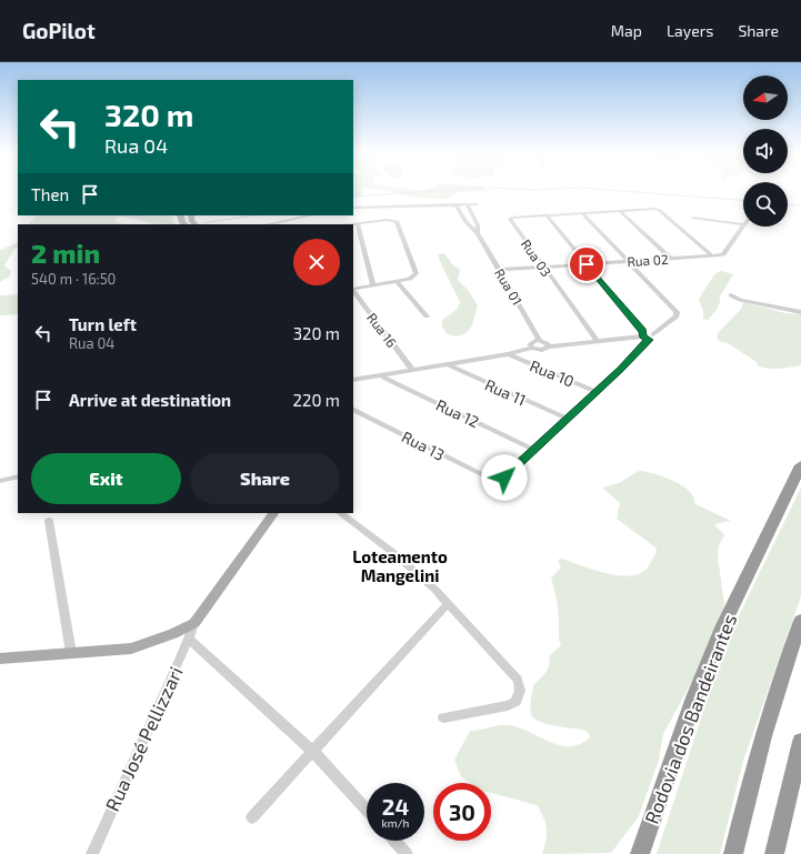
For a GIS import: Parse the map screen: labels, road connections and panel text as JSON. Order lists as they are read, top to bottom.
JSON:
{
  "streets": {
    "highway": ["Rodovia dos Bandeirantes"],
    "street": [
      "Rua 03",
      "Rua 02",
      "Rua 01",
      "Rua 16",
      "Rua 10",
      "Rua 11",
      "Rua 12",
      "Rua 13",
      "Rua José Pellizzari"
    ]
  },
  "crossings": [
    ["Rua 03", "Rua 02"],
    ["Rua 02", "Rua 01"],
    ["Rua 12", "Rua 13"]
  ],
  "districts": ["Loteamento Mangelini"],
  "north": "left",
  "page": {
    "header": "GoPilot",
    "nav": ["Map", "Layers", "Share"],
    "turn": ["320 m", "Rua 04"],
    "then": "Then",
    "heading": ["2 min", "540 m · 16:50"],
    "list": [
      {
        "name": "Turn left",
        "note": "Rua 04",
        "value": "320 m"
      },
      {
        "name": "Arrive at destination",
        "value": "220 m"
      }
    ],
    "buttons": ["Exit", "Share"],
    "speed": "24 km/h",
    "limit": "30"
  }
}
